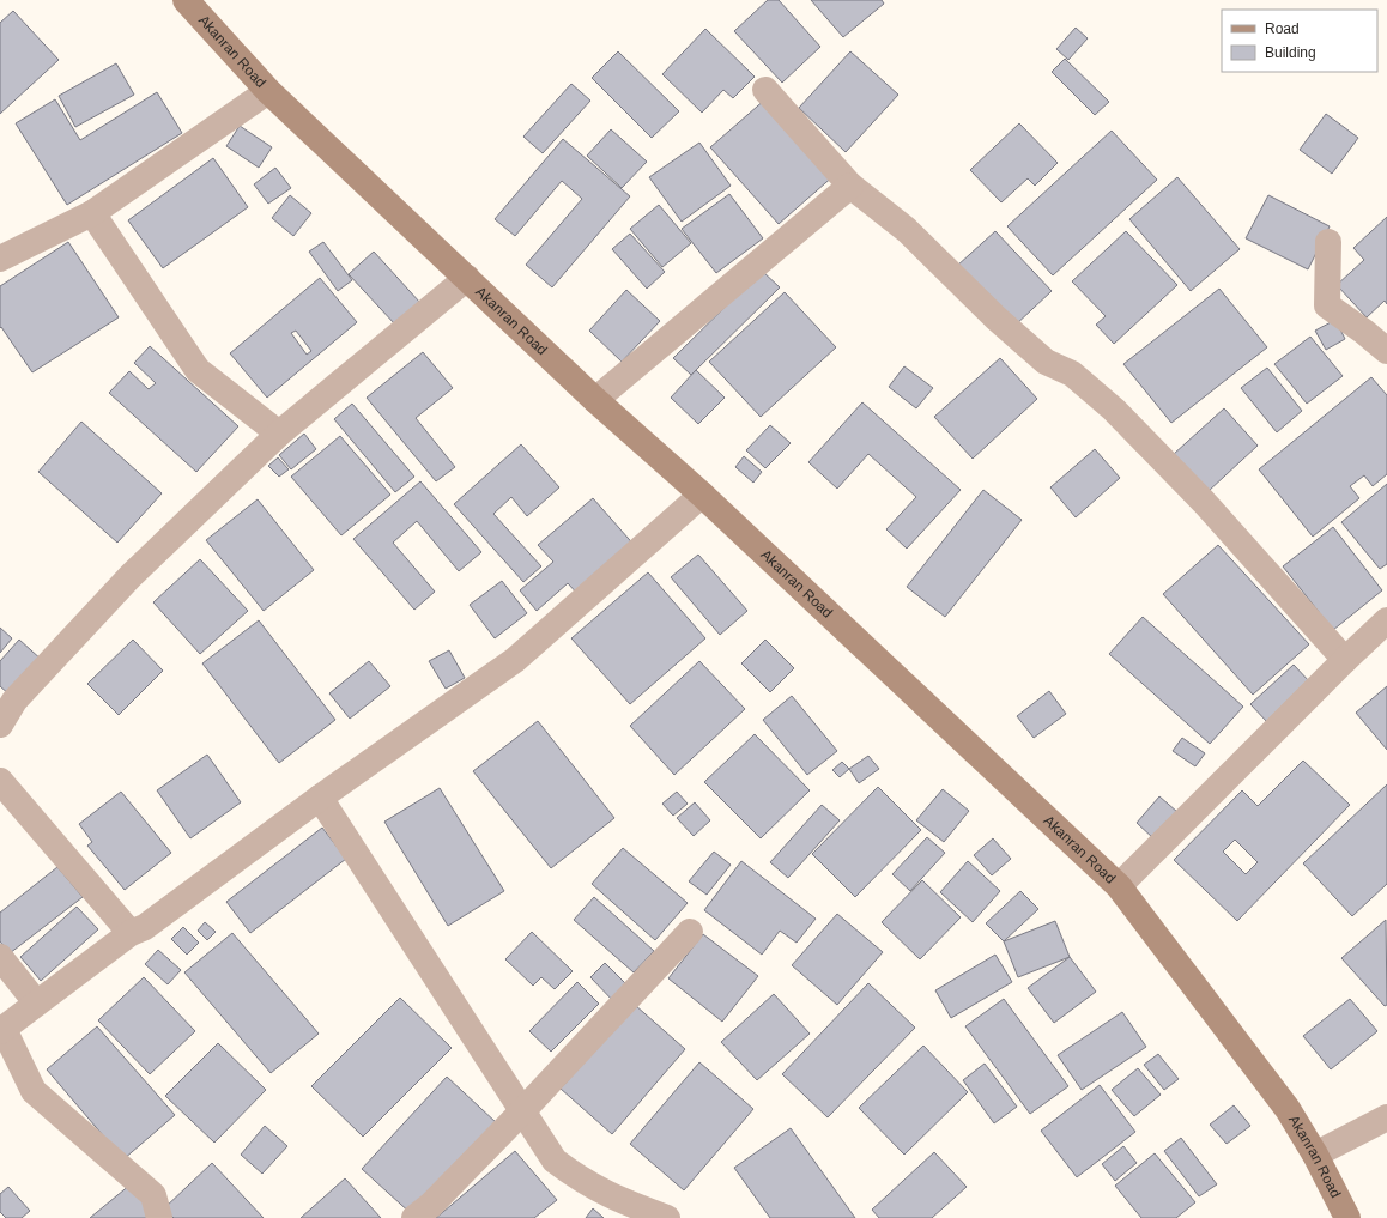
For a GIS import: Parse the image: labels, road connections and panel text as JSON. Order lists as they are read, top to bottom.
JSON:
{
  "streets": {
    "main road": ["Akanran Road"]
  },
  "legend": ["Road", "Building"]
}
